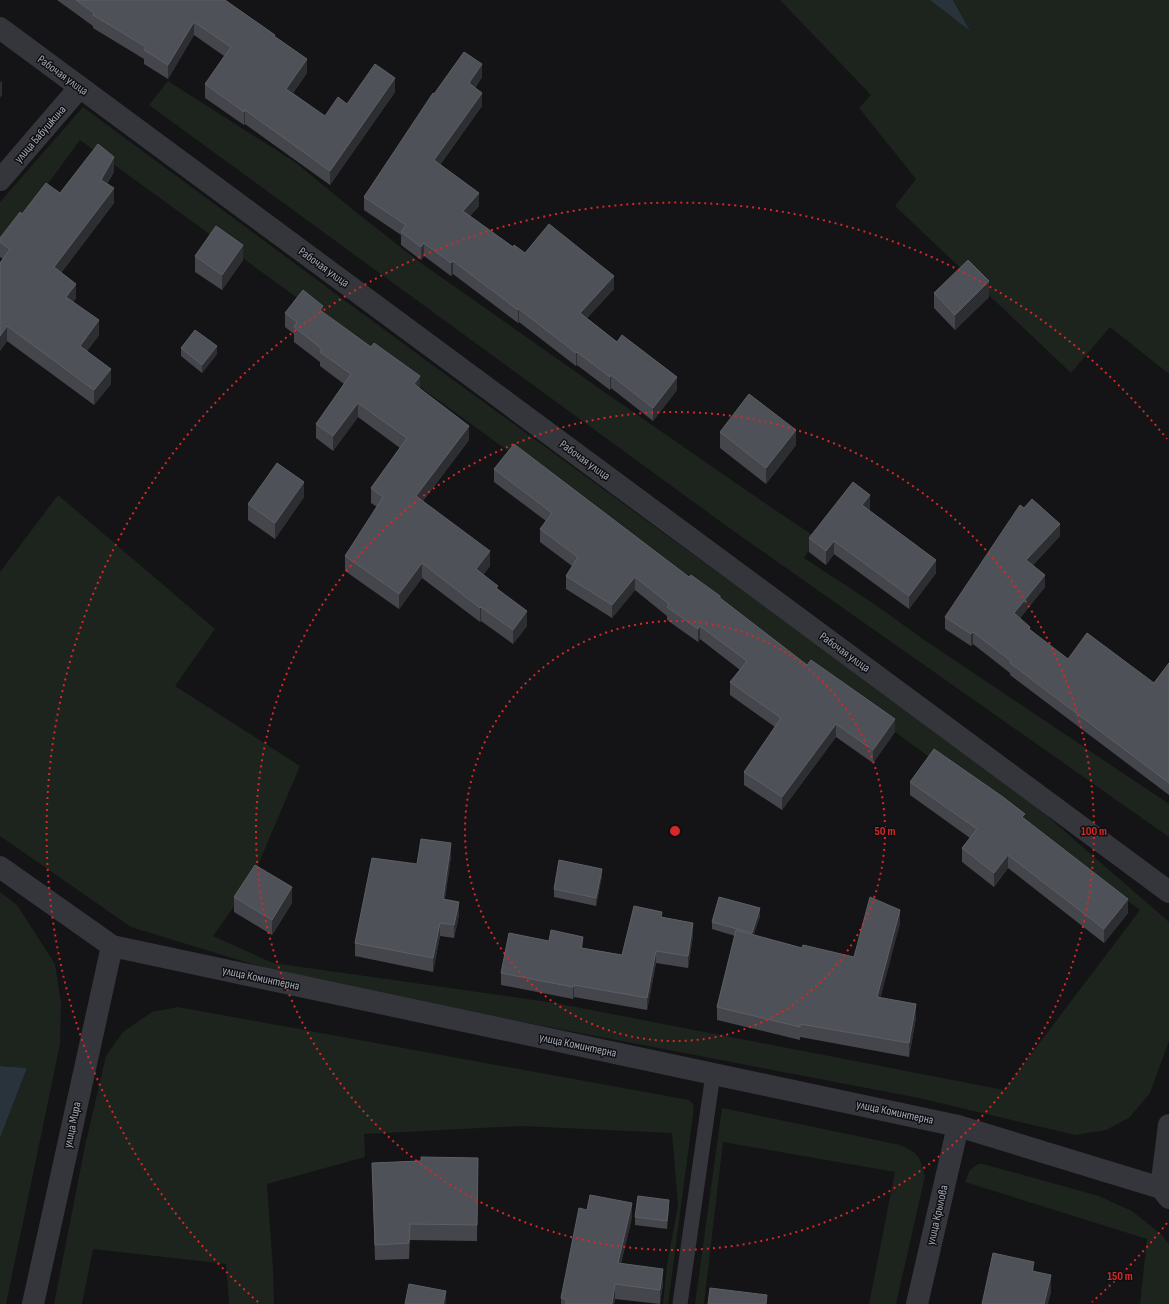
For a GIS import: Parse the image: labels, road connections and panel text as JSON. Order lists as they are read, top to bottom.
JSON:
{
  "streets": {
    "street": [
      "Рабочая улица",
      "улица Бабушкина",
      "улица Коминтерна",
      "улица Мира",
      "улица Крылова"
    ]
  },
  "crossings": [
    ["Рабочая улица", "улица Бабушкина"],
    ["улица Коминтерна", "улица Мира"],
    ["улица Коминтерна", "улица Крылова"]
  ],
  "rings": ["50 m", "100 m", "150 m"]
}
